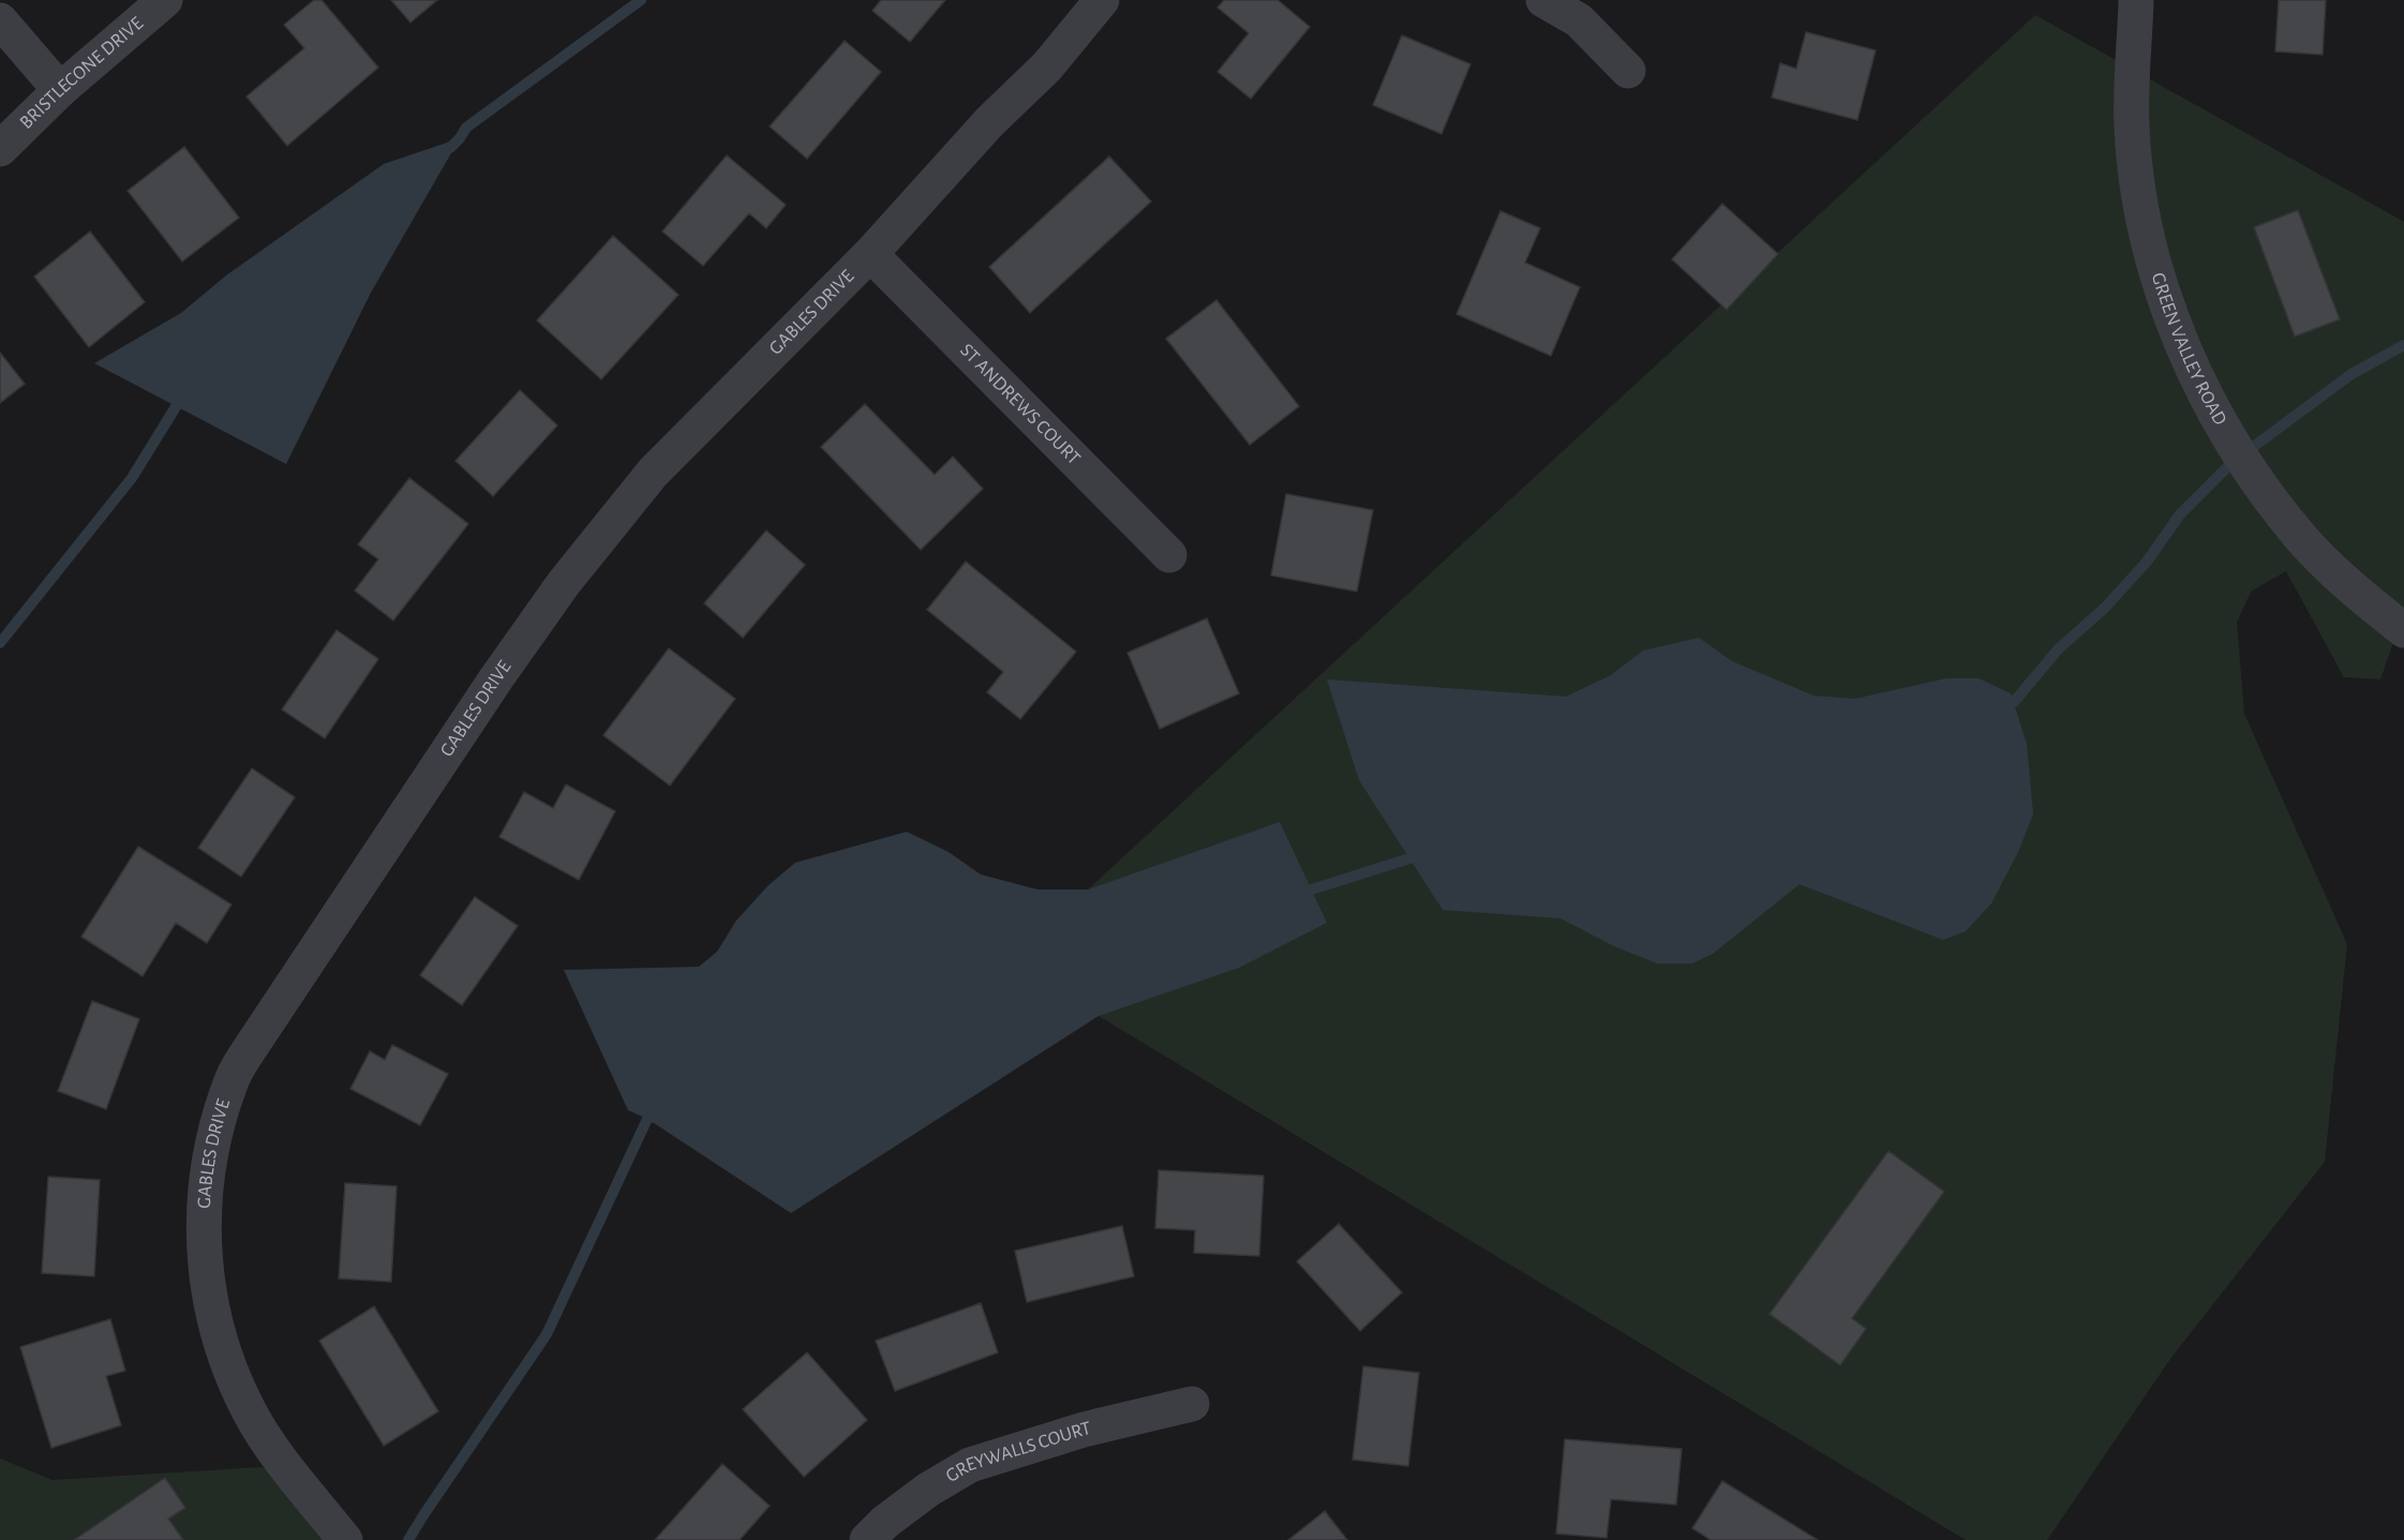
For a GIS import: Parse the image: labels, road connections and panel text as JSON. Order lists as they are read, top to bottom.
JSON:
{
  "streets": {
    "street": [
      "BRISTLECONE DRIVE",
      "GABLES DRIVE",
      "GREEN VALLEY ROAD",
      "ST ANDREWS COURT",
      "GREYWALLS COURT"
    ]
  },
  "crossings": [
    ["GABLES DRIVE", "ST ANDREWS COURT"]
  ]
}
